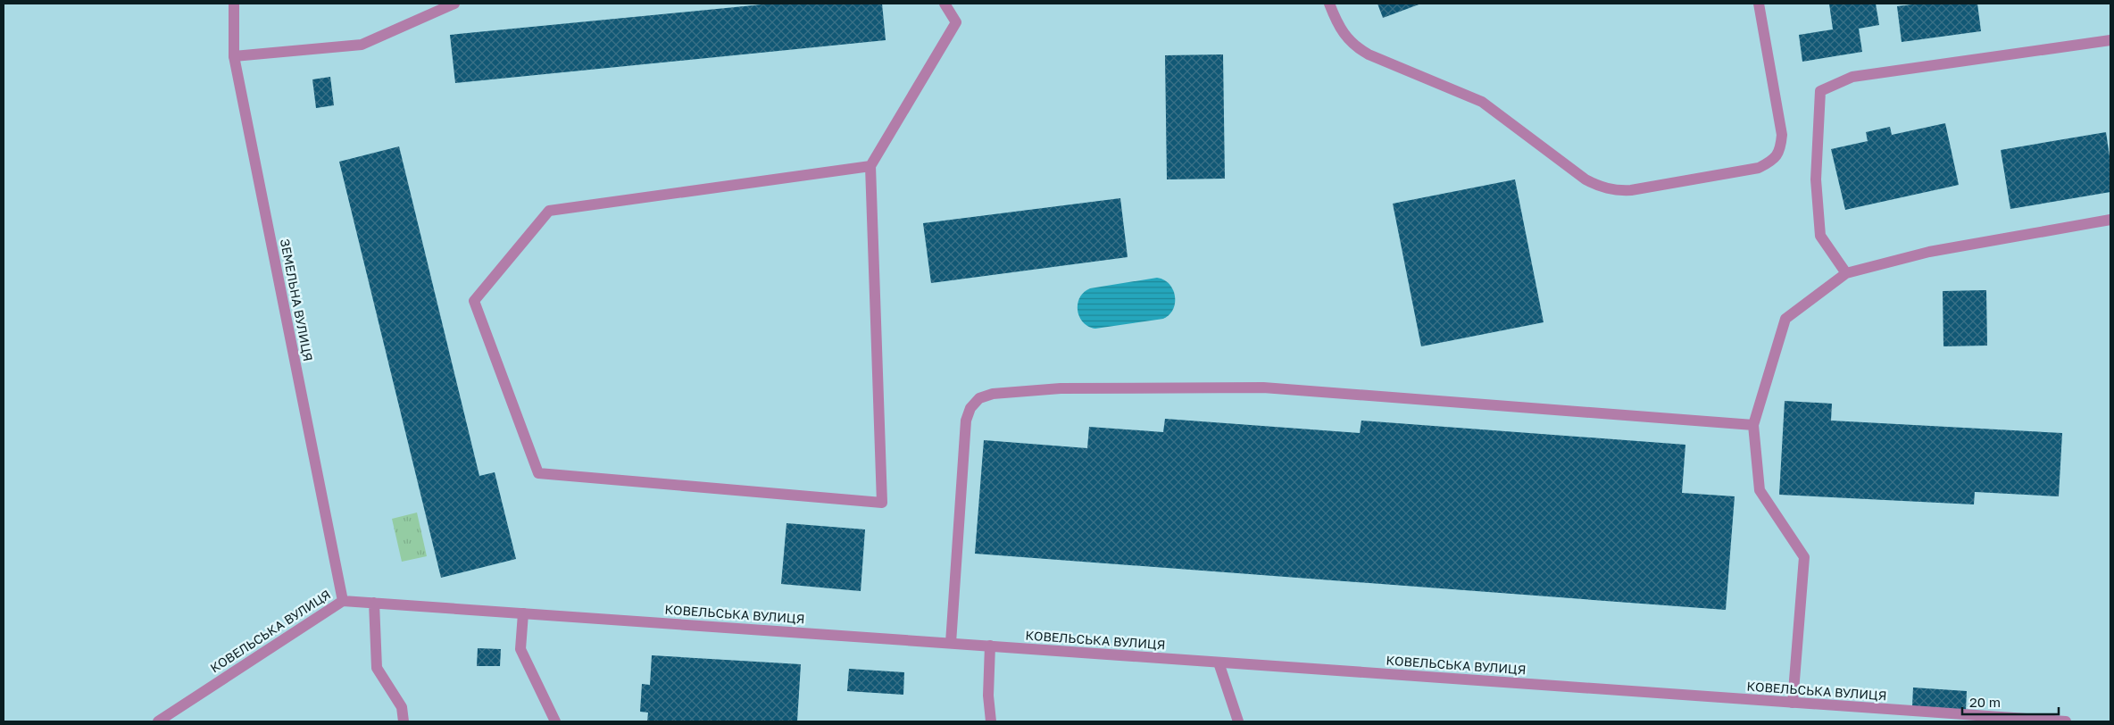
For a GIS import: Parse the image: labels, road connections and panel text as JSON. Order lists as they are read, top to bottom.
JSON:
{
  "streets": {
    "street": ["ЗЕМЕЛЬНА ВУЛИЦЯ", "КОВЕЛЬСЬКА ВУЛИЦЯ"]
  },
  "crossings": [
    ["ЗЕМЕЛЬНА ВУЛИЦЯ", "КОВЕЛЬСЬКА ВУЛИЦЯ"]
  ],
  "scale_bar": "20 m"
}
